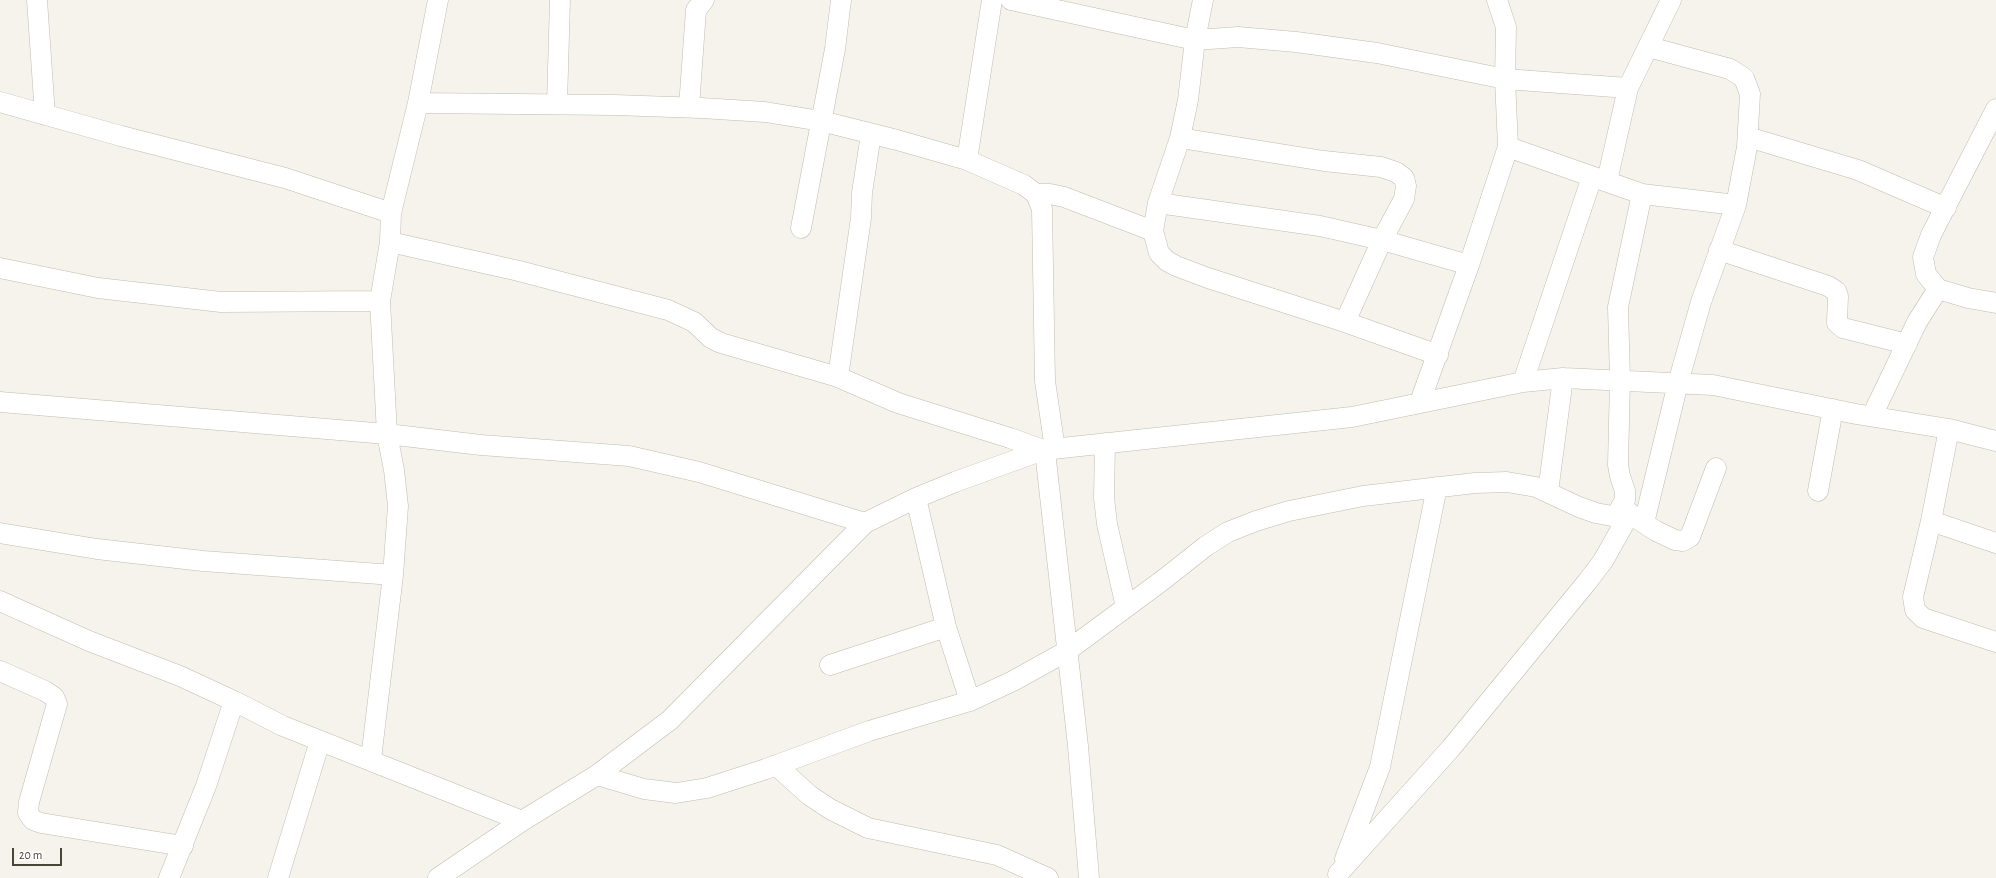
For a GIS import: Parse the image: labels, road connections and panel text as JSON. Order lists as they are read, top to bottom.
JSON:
{
  "scale_bar": "20 m"
}
